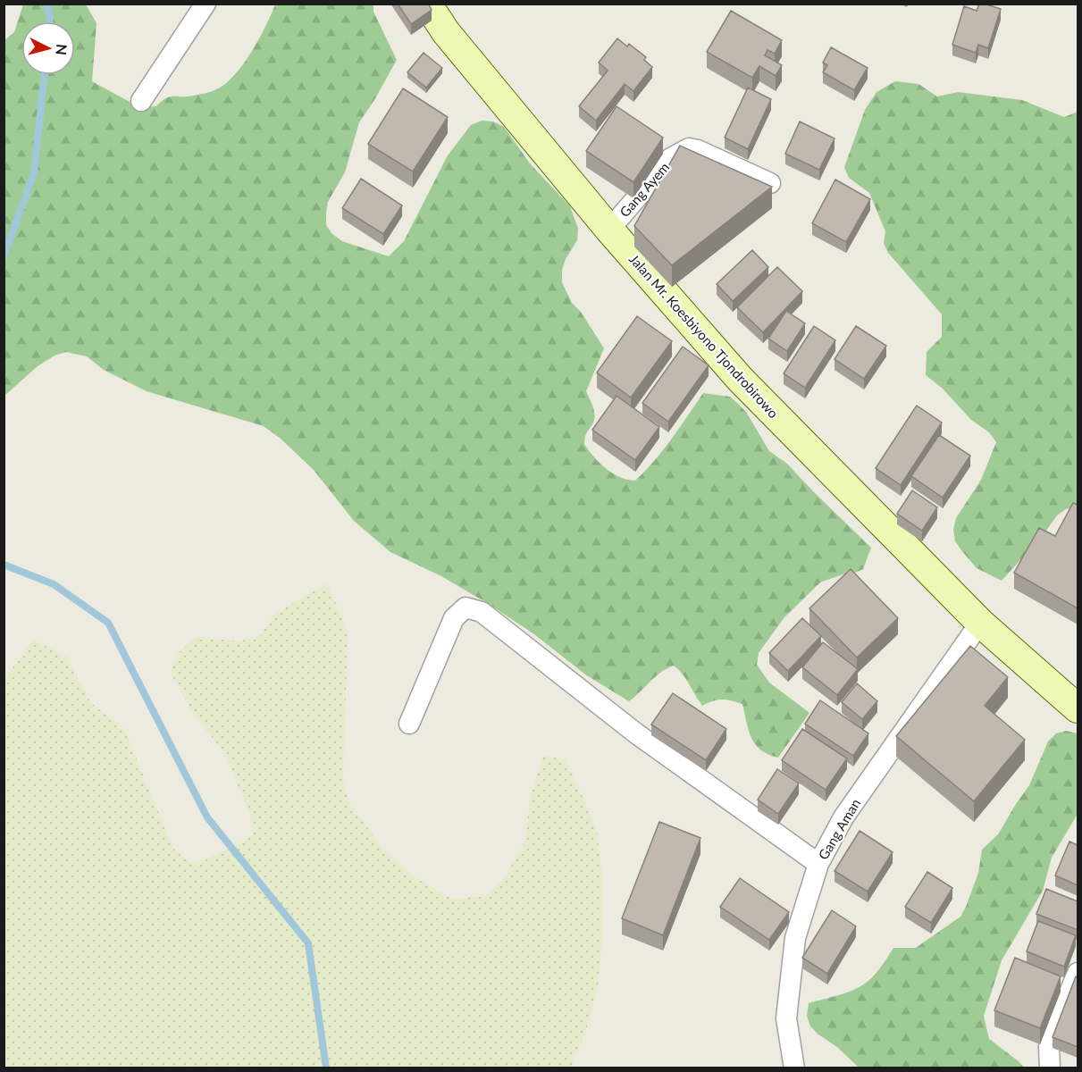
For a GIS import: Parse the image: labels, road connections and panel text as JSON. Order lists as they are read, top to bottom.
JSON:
{
  "streets": {
    "main road": ["Jalan Mr. Koesbiyono Tjondrobirowo"],
    "street": ["Gang Ayem", "Gang Aman"]
  },
  "crossings": [
    ["Gang Ayem", "Jalan Mr. Koesbiyono Tjondrobirowo"],
    ["Jalan Mr. Koesbiyono Tjondrobirowo", "Gang Aman"]
  ],
  "north": "right"
}
